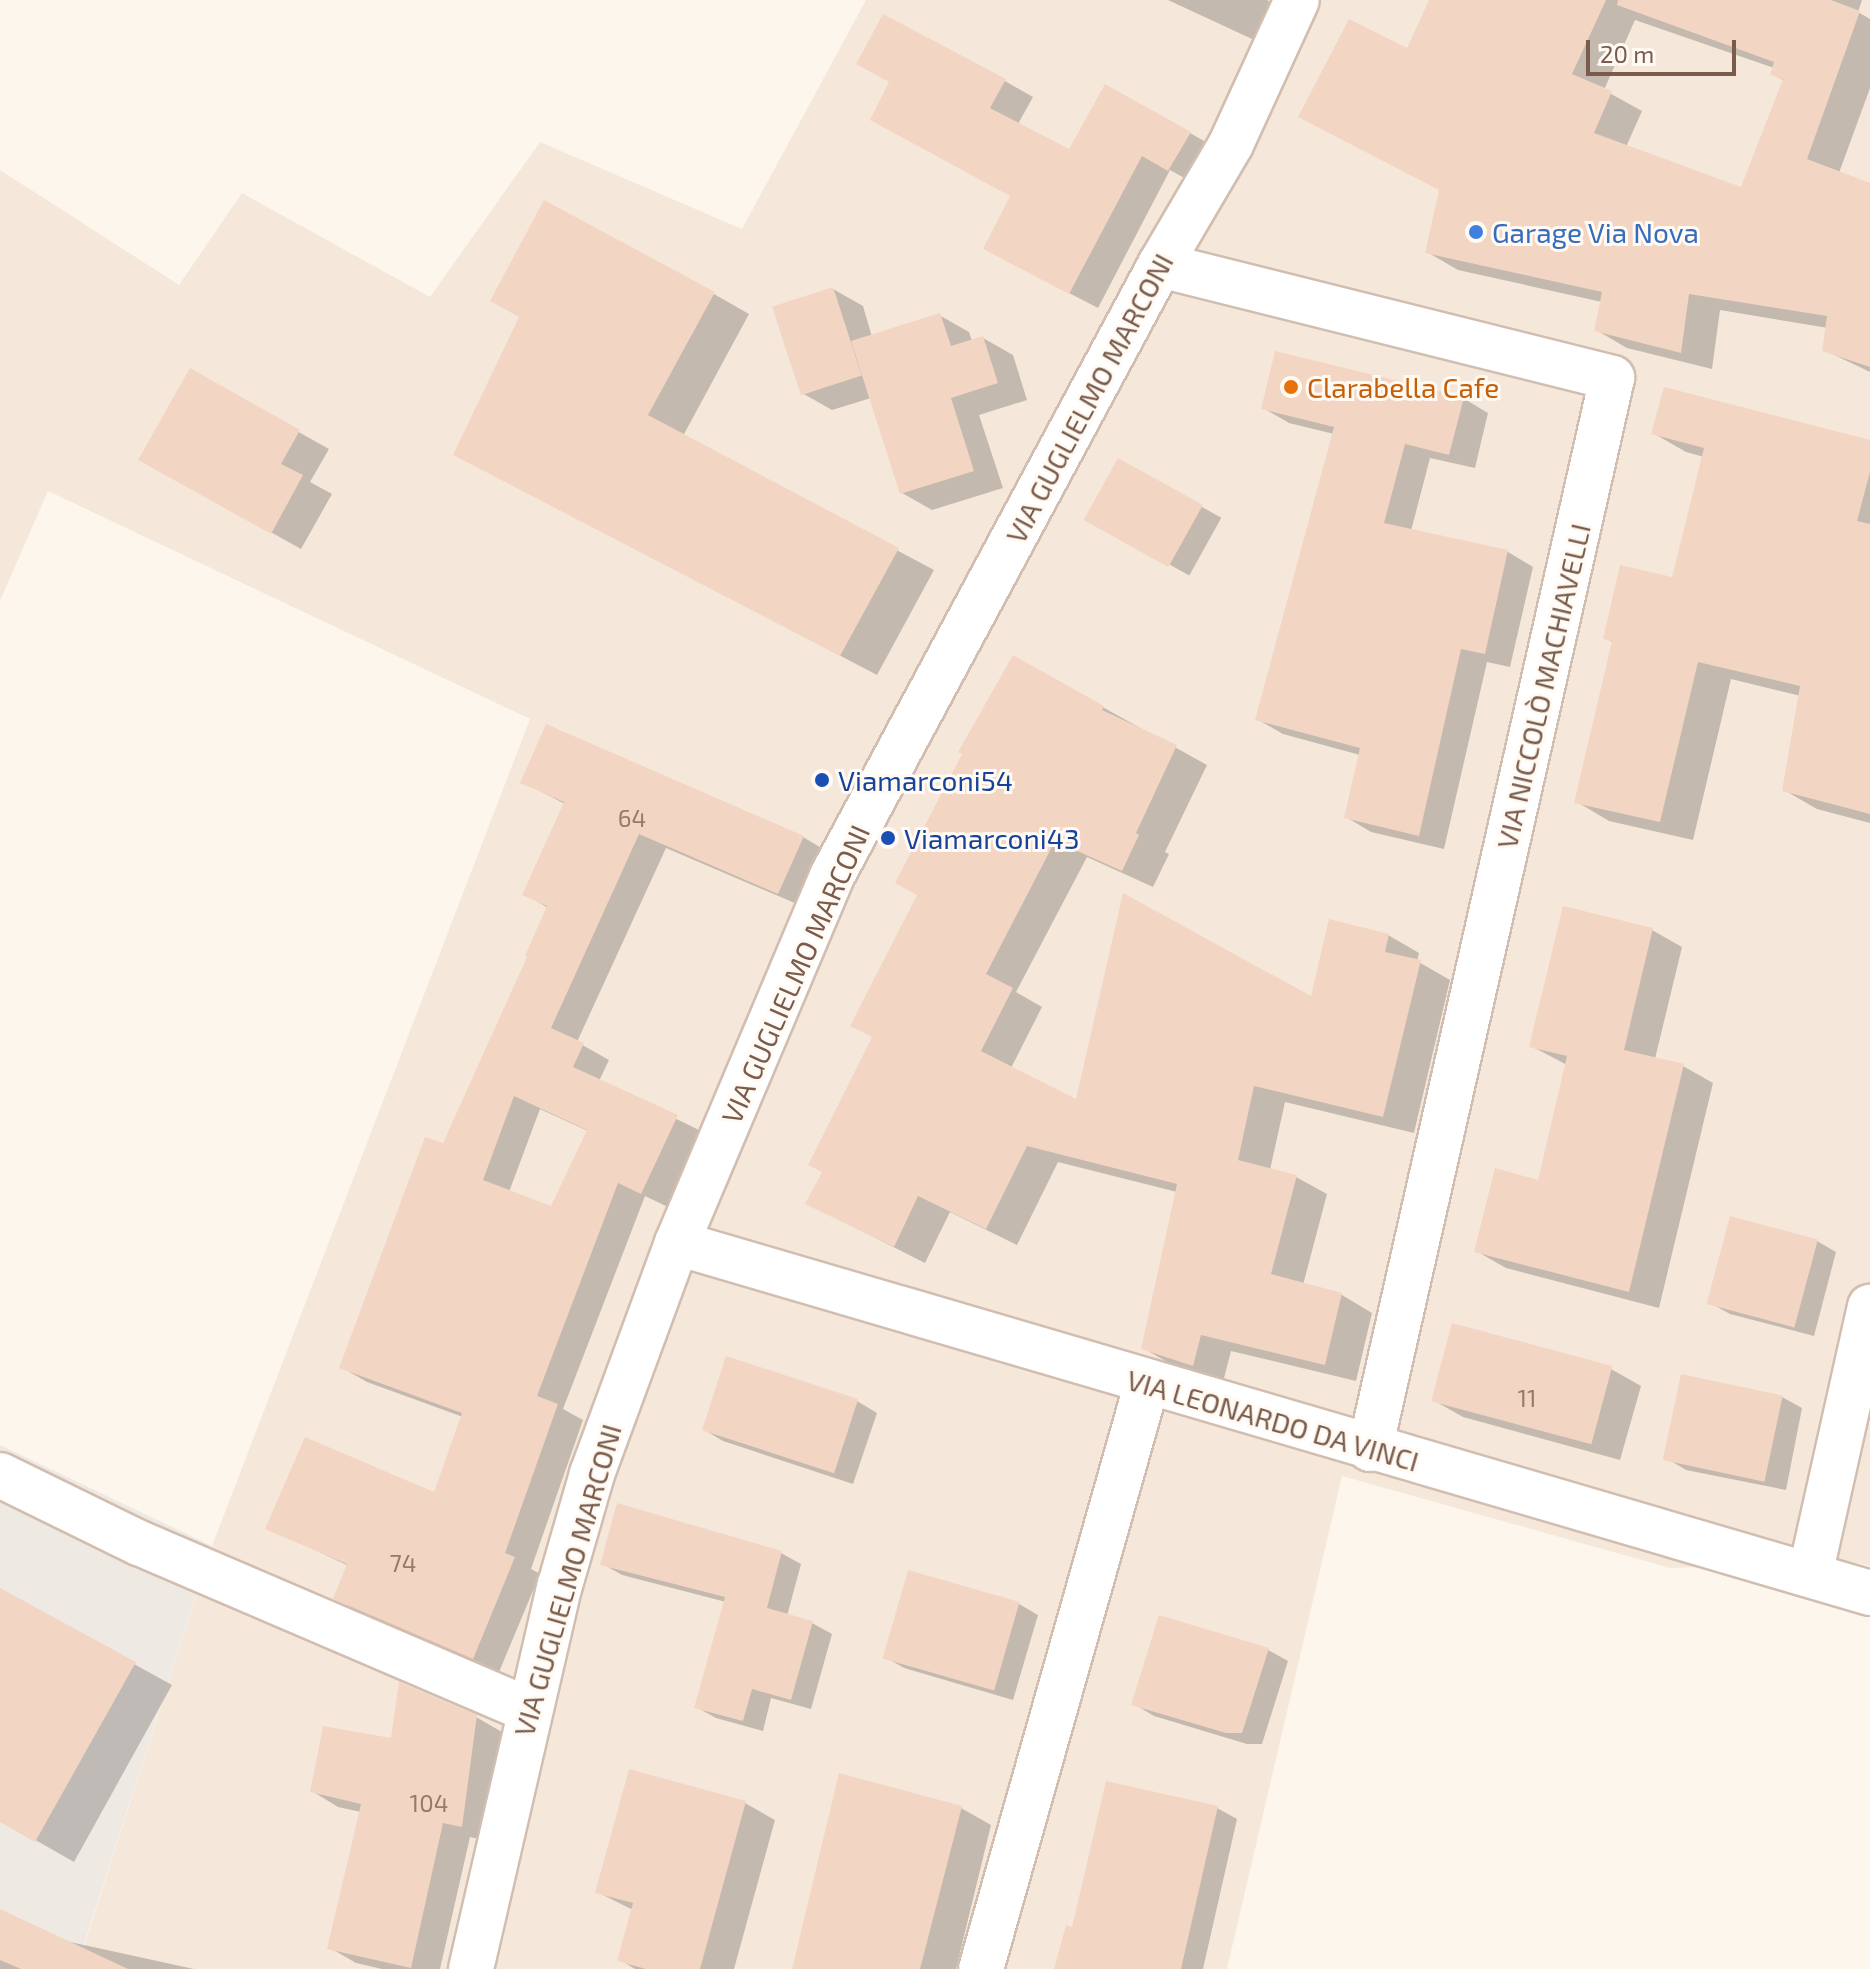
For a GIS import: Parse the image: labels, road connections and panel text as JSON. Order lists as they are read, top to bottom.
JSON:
{
  "streets": {
    "street": ["VIA GUGLIELMO MARCONI", "VIA NICCOLÒ MACHIAVELLI", "VIA LEONARDO DA VINCI"]
  },
  "crossings": [
    ["VIA GUGLIELMO MARCONI", "VIA NICCOLÒ MACHIAVELLI"],
    ["VIA GUGLIELMO MARCONI", "VIA LEONARDO DA VINCI"],
    ["VIA NICCOLÒ MACHIAVELLI", "VIA LEONARDO DA VINCI"]
  ],
  "places": [
    "Garage Via Nova",
    "Clarabella Cafe",
    "Viamarconi54",
    "Viamarconi43"
  ],
  "house_numbers": [
    "64",
    "11",
    "74",
    "104"
  ],
  "scale_bar": "20 m"
}
